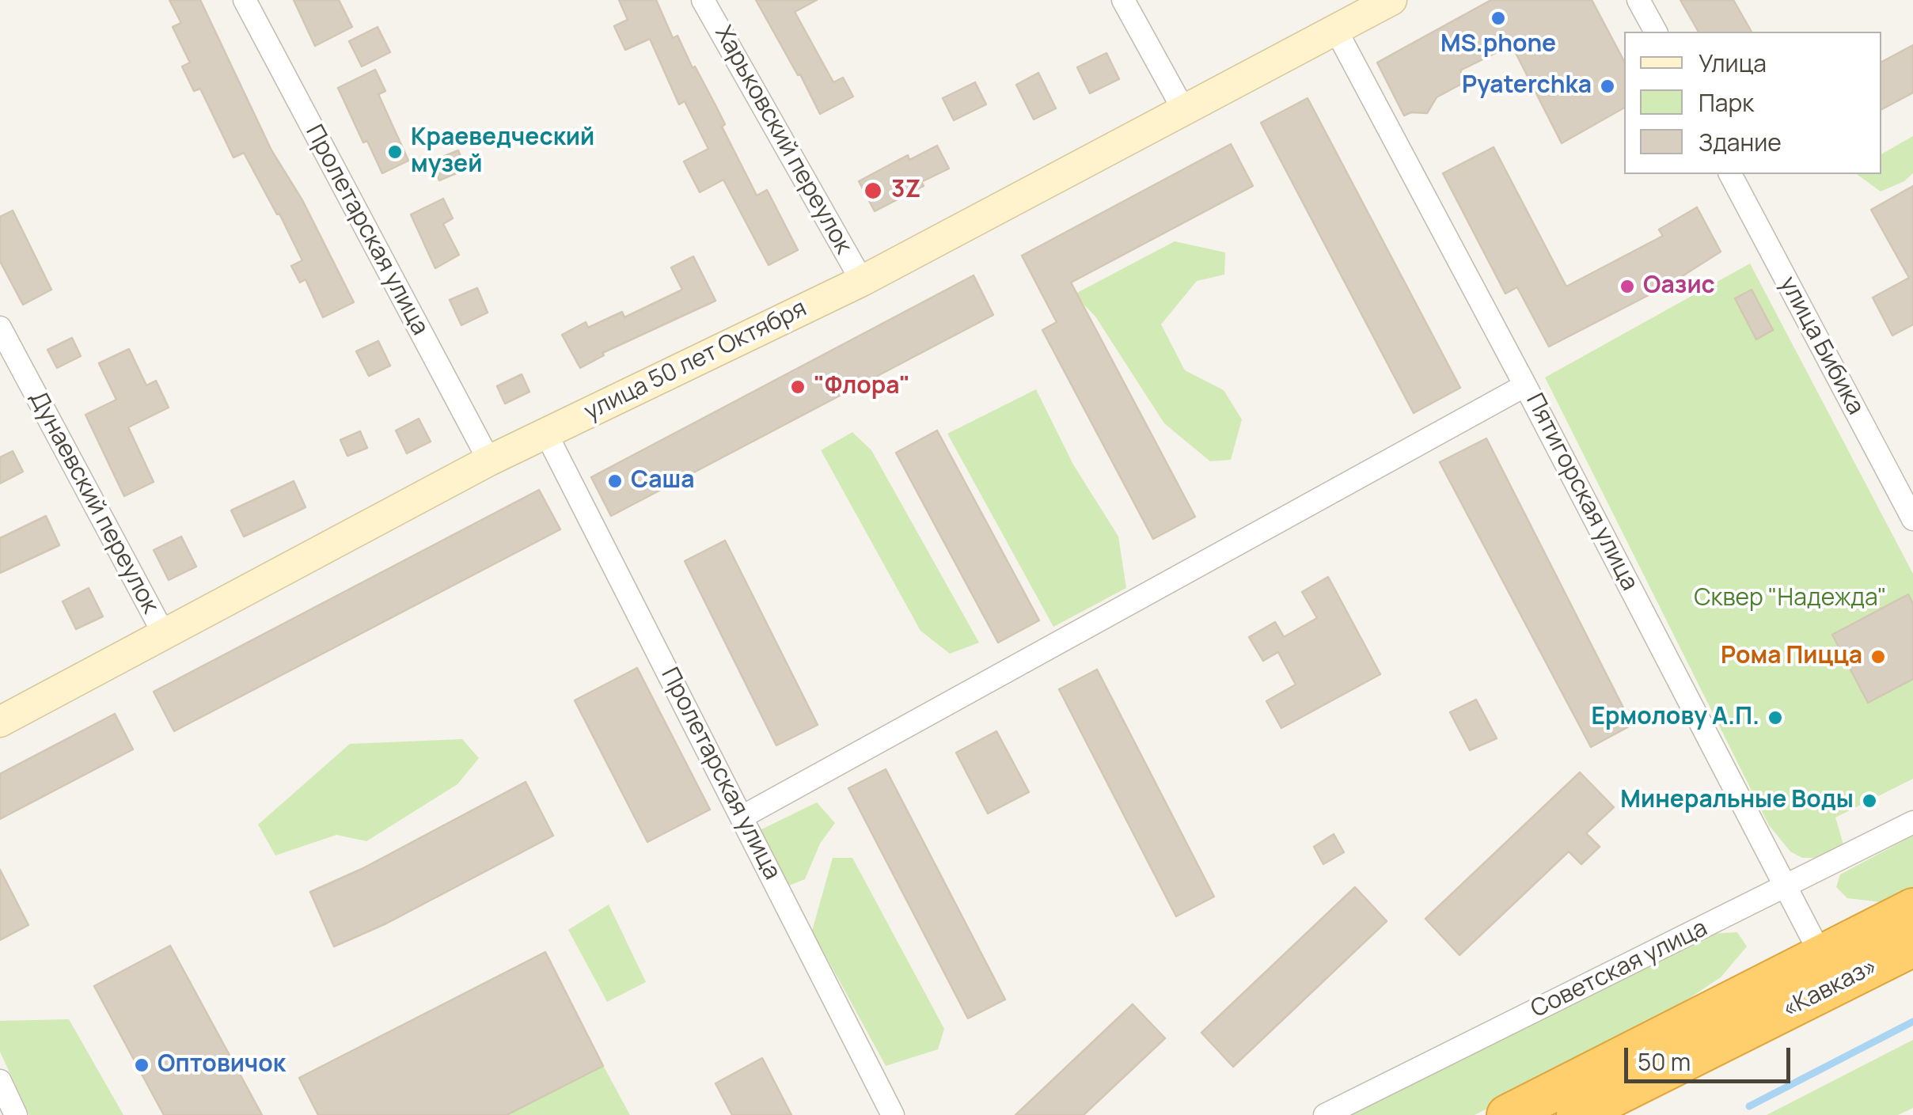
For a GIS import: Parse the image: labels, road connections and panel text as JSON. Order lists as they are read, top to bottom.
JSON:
{
  "streets": {
    "highway": ["«Кавказ»"],
    "main road": ["улица 50 лет Октября"],
    "street": [
      "Харьковский переулок",
      "Пролетарская улица",
      "улица Бибика",
      "Пятигорская улица",
      "Дунаевский переулок",
      "Советская улица"
    ]
  },
  "crossings": [
    ["Харьковский переулок", "улица 50 лет Октября"],
    ["Пролетарская улица", "улица 50 лет Октября"],
    ["улица 50 лет Октября", "Пятигорская улица"],
    ["улица 50 лет Октября", "Дунаевский переулок"],
    ["Пятигорская улица", "Советская улица"]
  ],
  "parks": ["Сквер \"Надежда\""],
  "places": [
    "MS.phone",
    "Pyaterchka",
    "Краеведческий музей",
    "3Z",
    "Оазис",
    "\"Флора\"",
    "Саша",
    "Рома Пицца",
    "Ермолову А.П.",
    "Минеральные Воды",
    "Оптовичок"
  ],
  "legend": ["Улица", "Парк", "Здание"],
  "scale_bar": "50 m"
}
